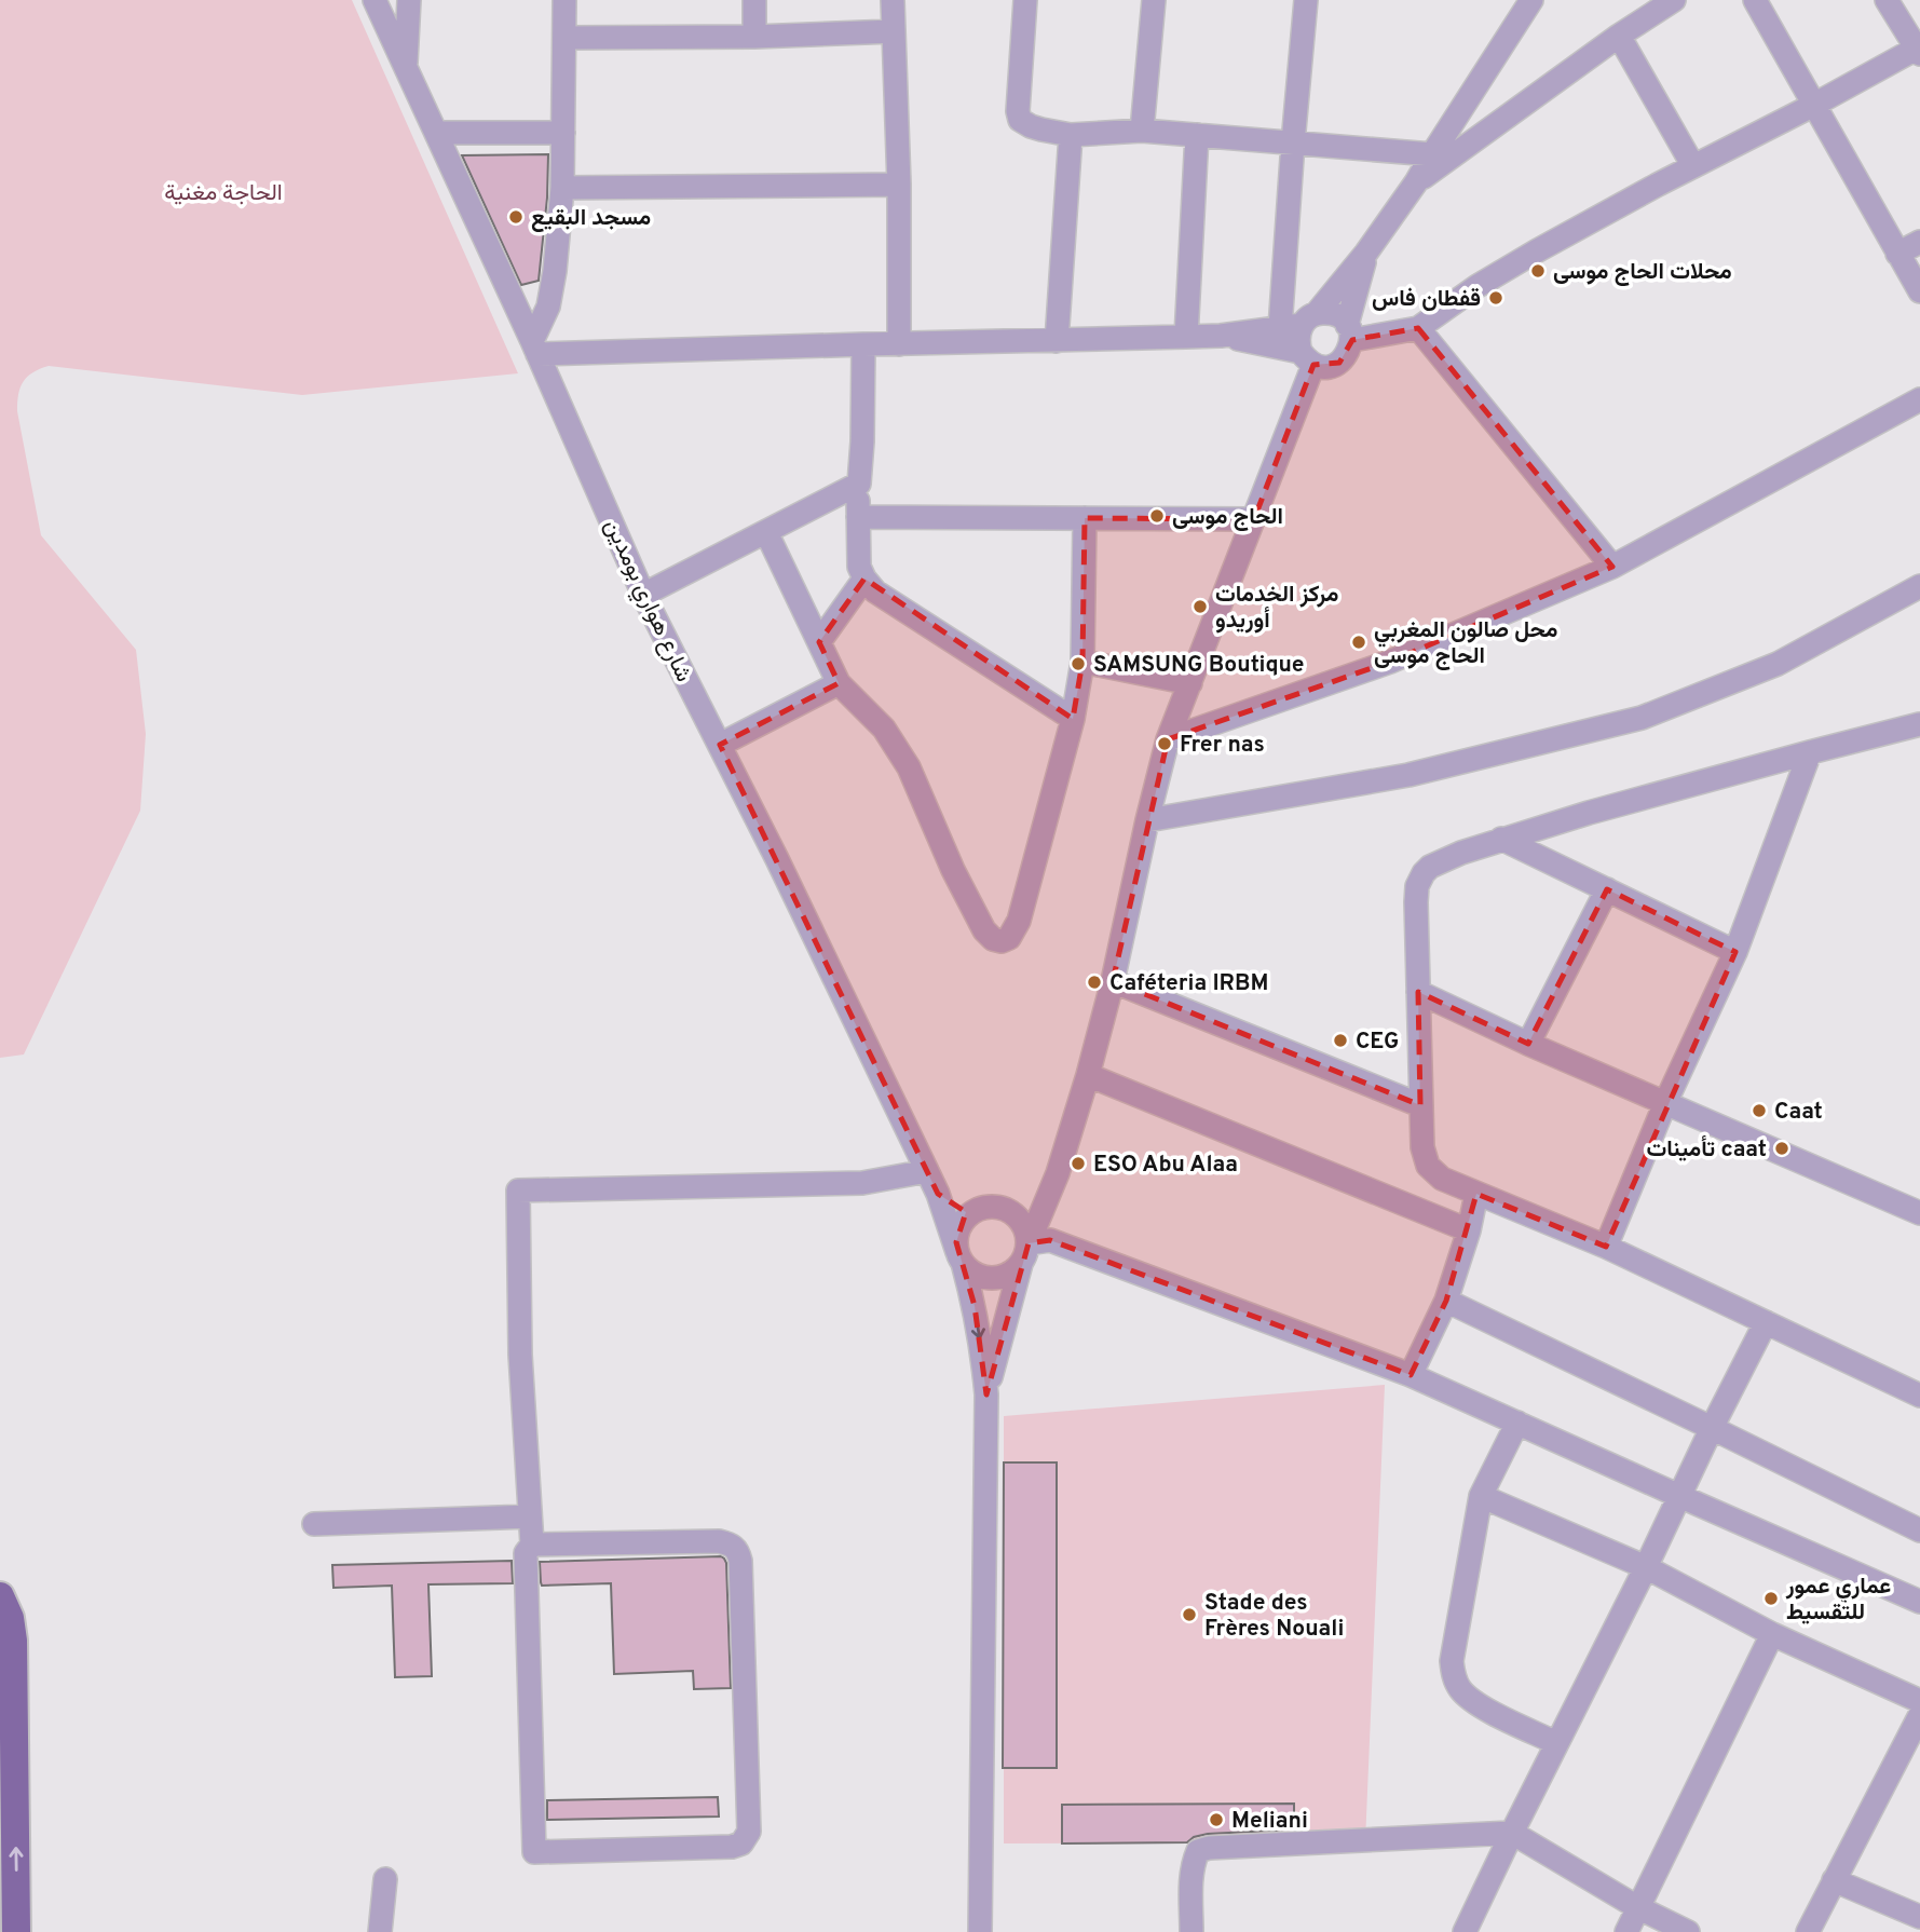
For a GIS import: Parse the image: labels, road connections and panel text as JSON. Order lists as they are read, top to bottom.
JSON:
{
  "streets": {
    "street": ["شارع هواري بومدين"]
  },
  "parks": ["الحاجة مغنية"],
  "places": [
    "مسجد البقيع",
    "محلات الحاج موسى",
    "قفطان فاس",
    "الحاج موسى",
    "مركز الخدمات أوريدو",
    "محل صالون المغربي الحاج موسى",
    "SAMSUNG Boutique",
    "Frer nas",
    "Caféteria IRBM",
    "CEG",
    "Caat",
    "تأمينات caat",
    "ESO Abu Alaa",
    "عماري عمور للتقسيط",
    "Stade des Frères Nouali",
    "Meliani"
  ]
}
